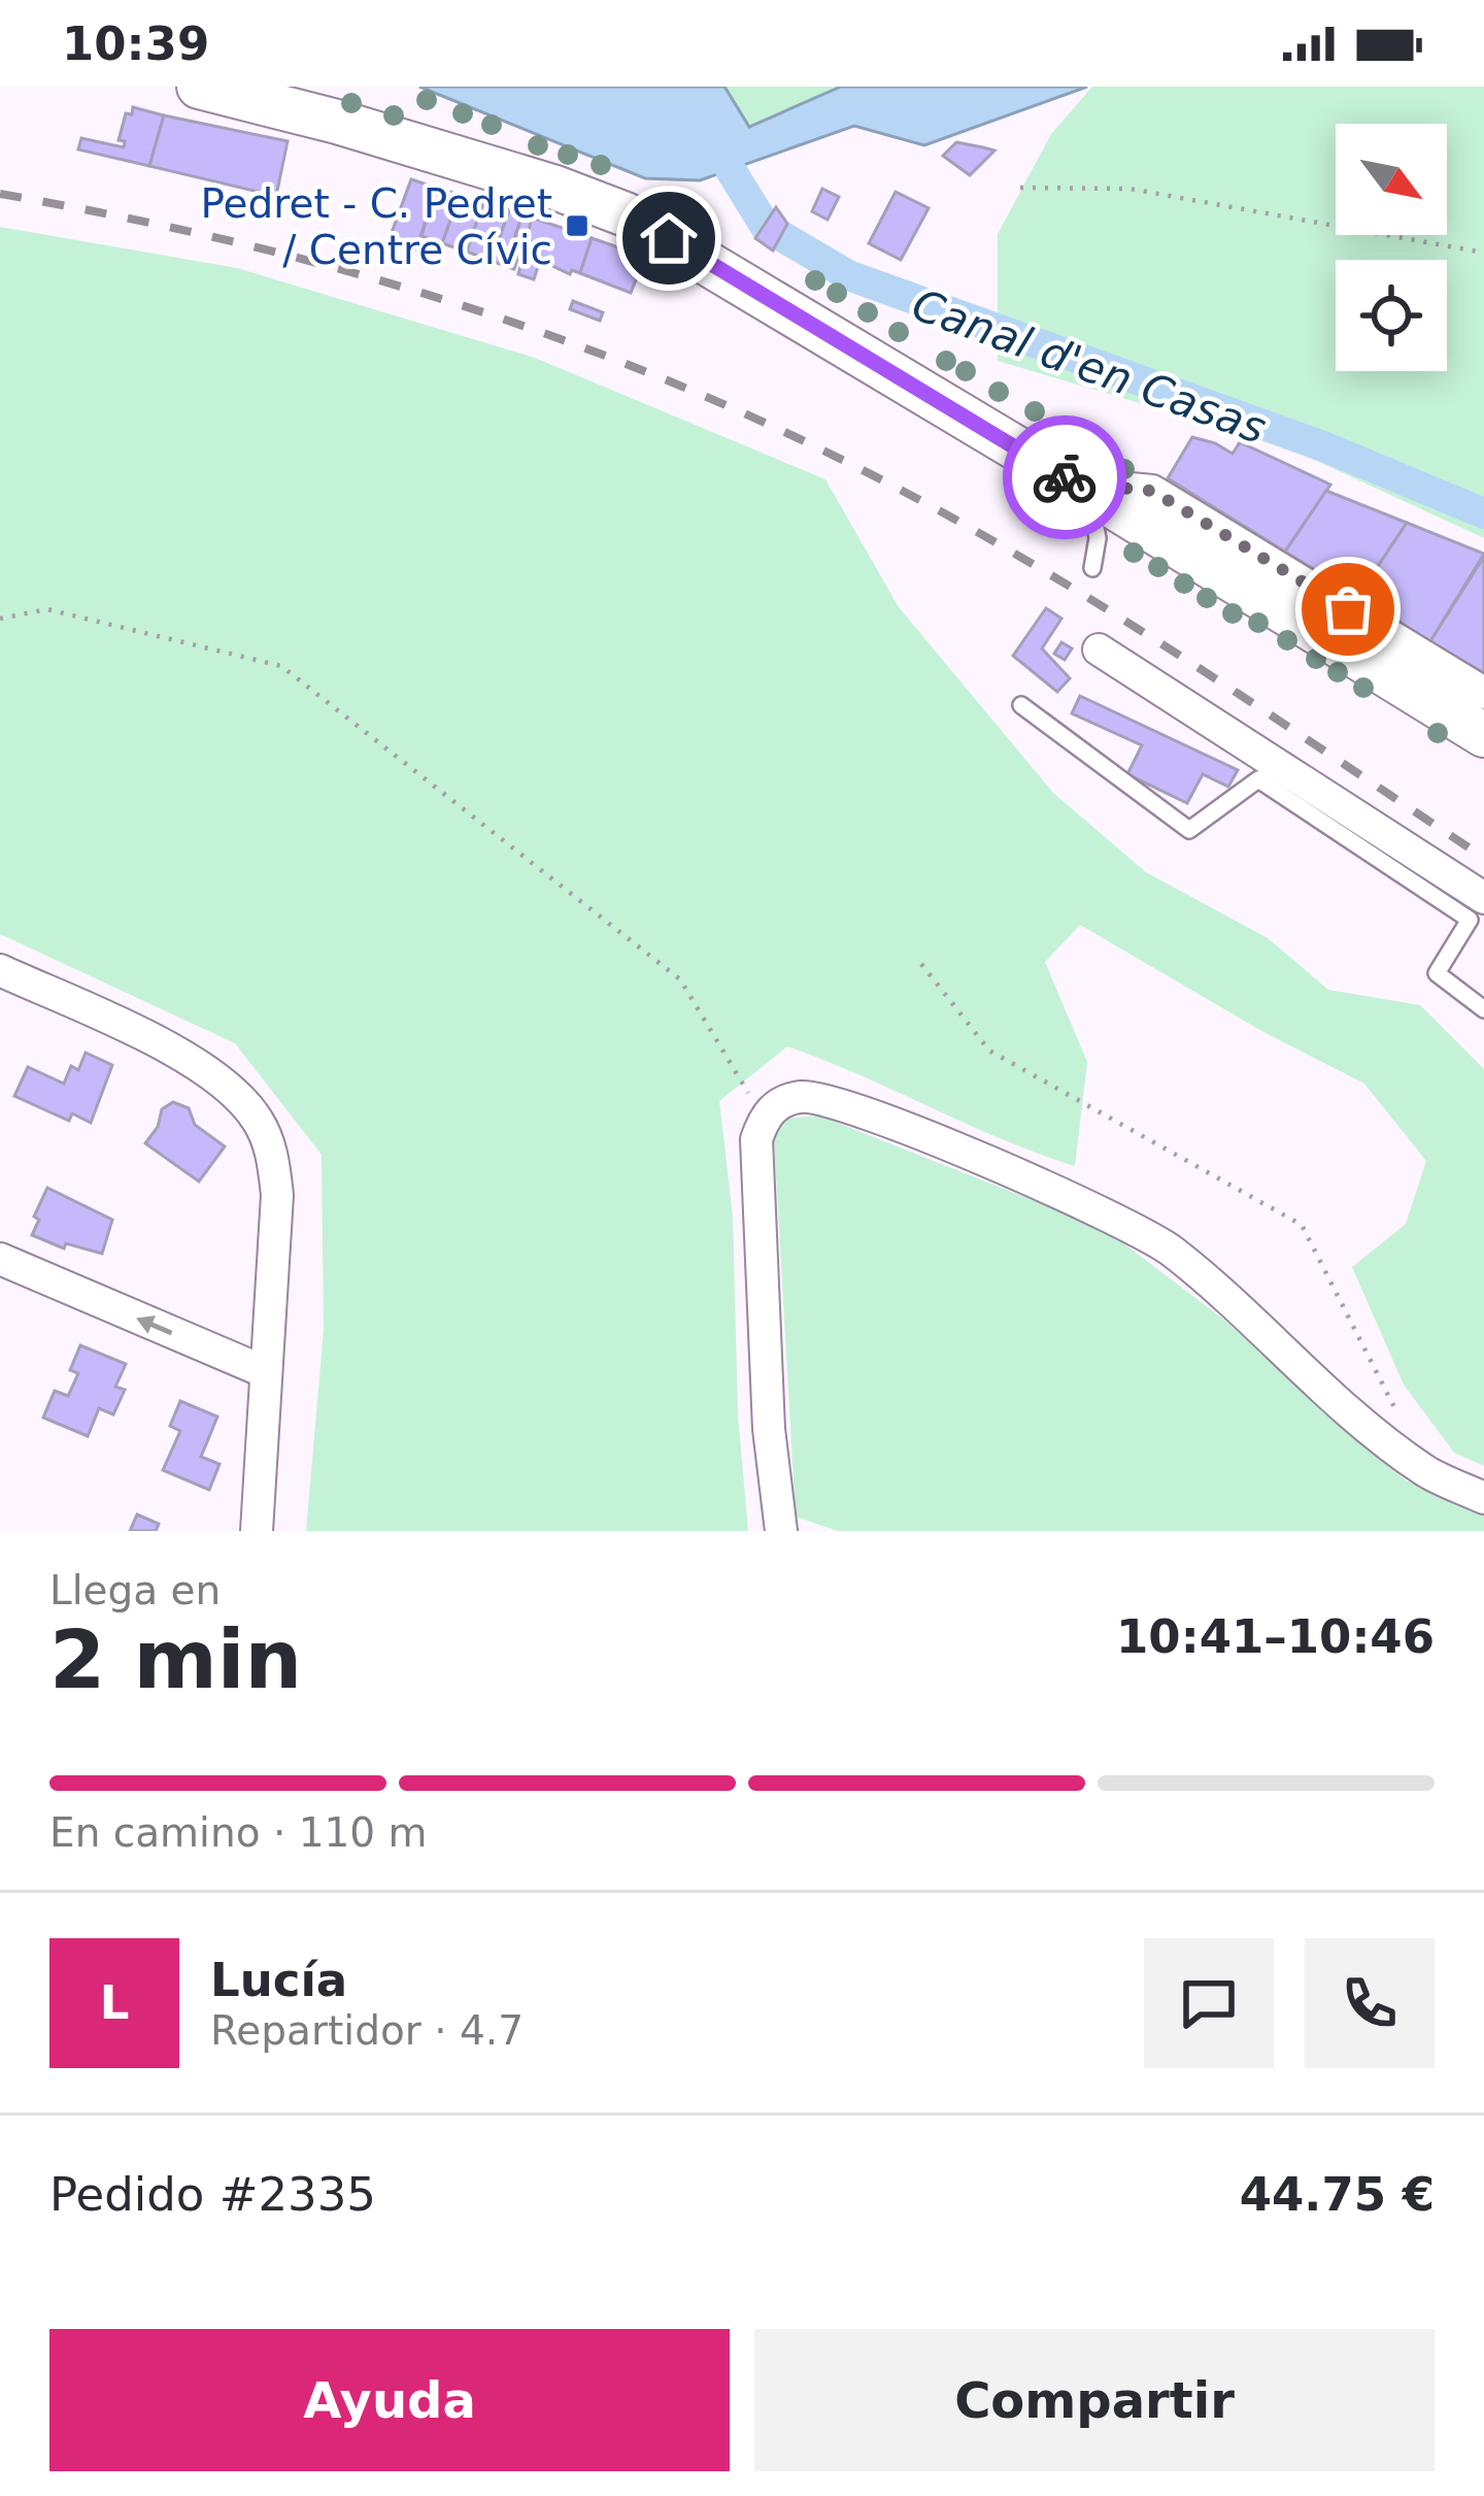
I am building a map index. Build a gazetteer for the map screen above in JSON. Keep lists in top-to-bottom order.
{
  "water": ["Canal d'en Casas"],
  "places": {
    "transit": ["Pedret - C. Pedret / Centre Cívic"]
  },
  "north": "bottom right",
  "page": {
    "status": "10:39",
    "heading": ["2 min", "Llega en", "10:41–10:46"],
    "panel": [
      "Lucía",
      "Repartidor · 4.7",
      "Pedido #2335",
      "44.75 €"
    ],
    "bar": "En camino · 110 m",
    "round": "L",
    "buttons": ["Ayuda", "Compartir"]
  }
}
